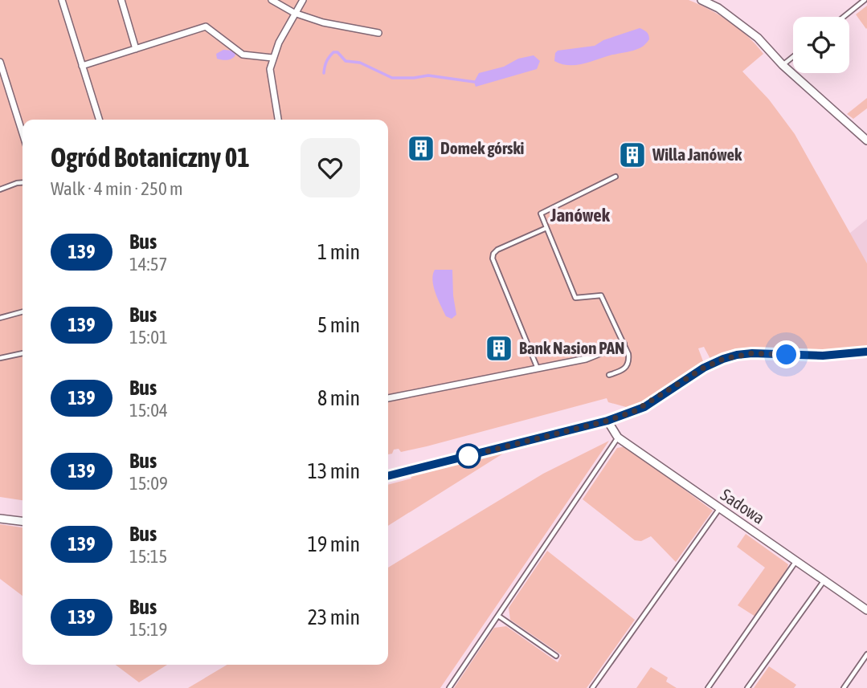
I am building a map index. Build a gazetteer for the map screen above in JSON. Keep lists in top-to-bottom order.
{
  "streets": {
    "street": ["Sadowa"]
  },
  "districts": ["Janówek"],
  "places": {
    "building": ["Domek górski", "Willa Janówek", "Bank Nasion PAN"]
  },
  "lines": ["bus line 139"],
  "page": {
    "heading": ["Ogród Botaniczny 01", "Walk · 4 min · 250 m"],
    "list": [
      {
        "mark": "139",
        "name": "Bus",
        "note": "14:57",
        "value": "1 min"
      },
      {
        "mark": "139",
        "name": "Bus",
        "note": "15:01",
        "value": "5 min"
      },
      {
        "mark": "139",
        "name": "Bus",
        "note": "15:04",
        "value": "8 min"
      },
      {
        "mark": "139",
        "name": "Bus",
        "note": "15:09",
        "value": "13 min"
      },
      {
        "mark": "139",
        "name": "Bus",
        "note": "15:15",
        "value": "19 min"
      },
      {
        "mark": "139",
        "name": "Bus",
        "note": "15:19",
        "value": "23 min"
      }
    ]
  }
}
